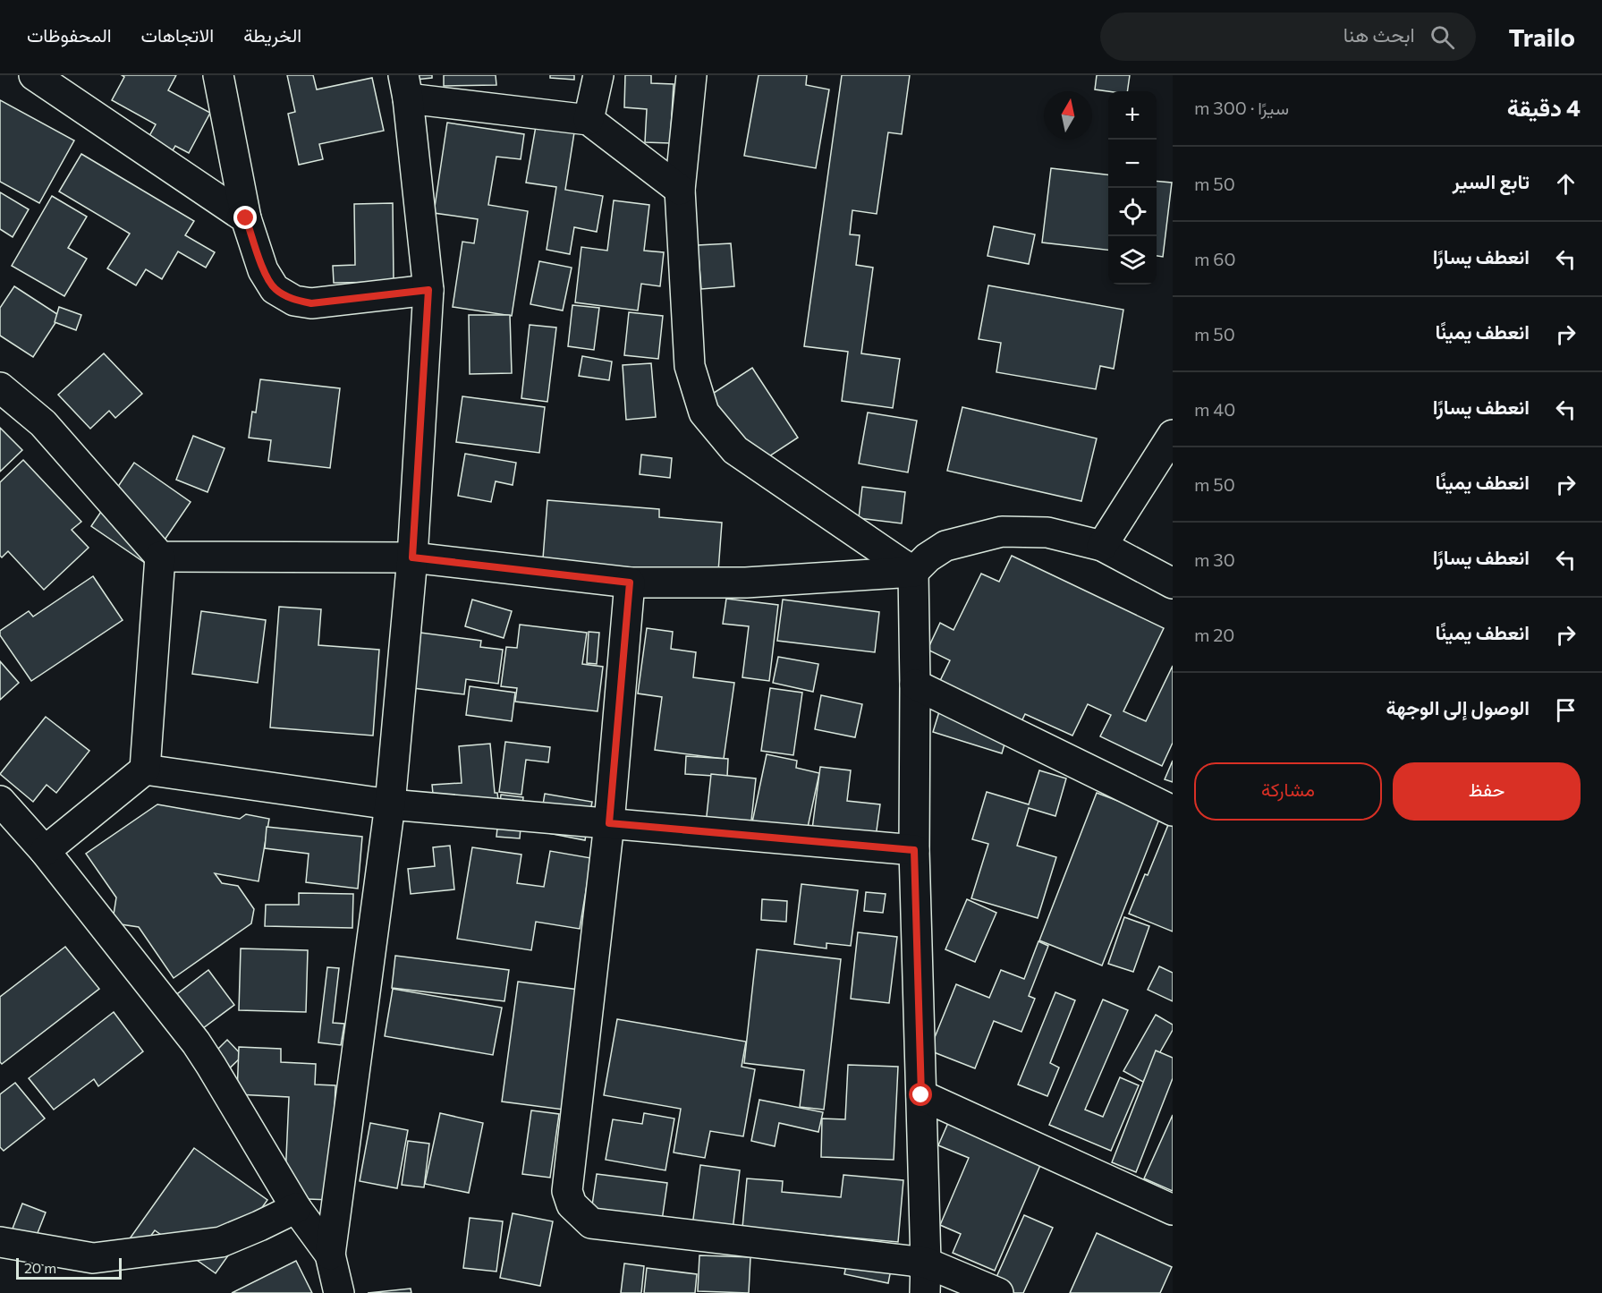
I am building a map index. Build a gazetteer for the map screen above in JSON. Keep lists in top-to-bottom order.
{
  "scale_bar": "20 m",
  "north": "top",
  "page": {
    "header": "Trailo",
    "search": "ابحث هنا",
    "nav": ["الخريطة", "الاتجاهات", "المحفوظات"],
    "heading": ["4 دقيقة", "سيرًا · 300 m"],
    "map_buttons": ["+", "−"],
    "list": [
      ["تابع السير", "50 m"],
      ["انعطف يسارًا", "60 m"],
      ["انعطف يمينًا", "50 m"],
      ["انعطف يسارًا", "40 m"],
      ["انعطف يمينًا", "50 m"],
      ["انعطف يسارًا", "30 m"],
      ["انعطف يمينًا", "20 m"],
      "الوصول إلى الوجهة"
    ],
    "buttons": ["حفظ", "مشاركة"],
    "scale": "20 m"
  }
}
